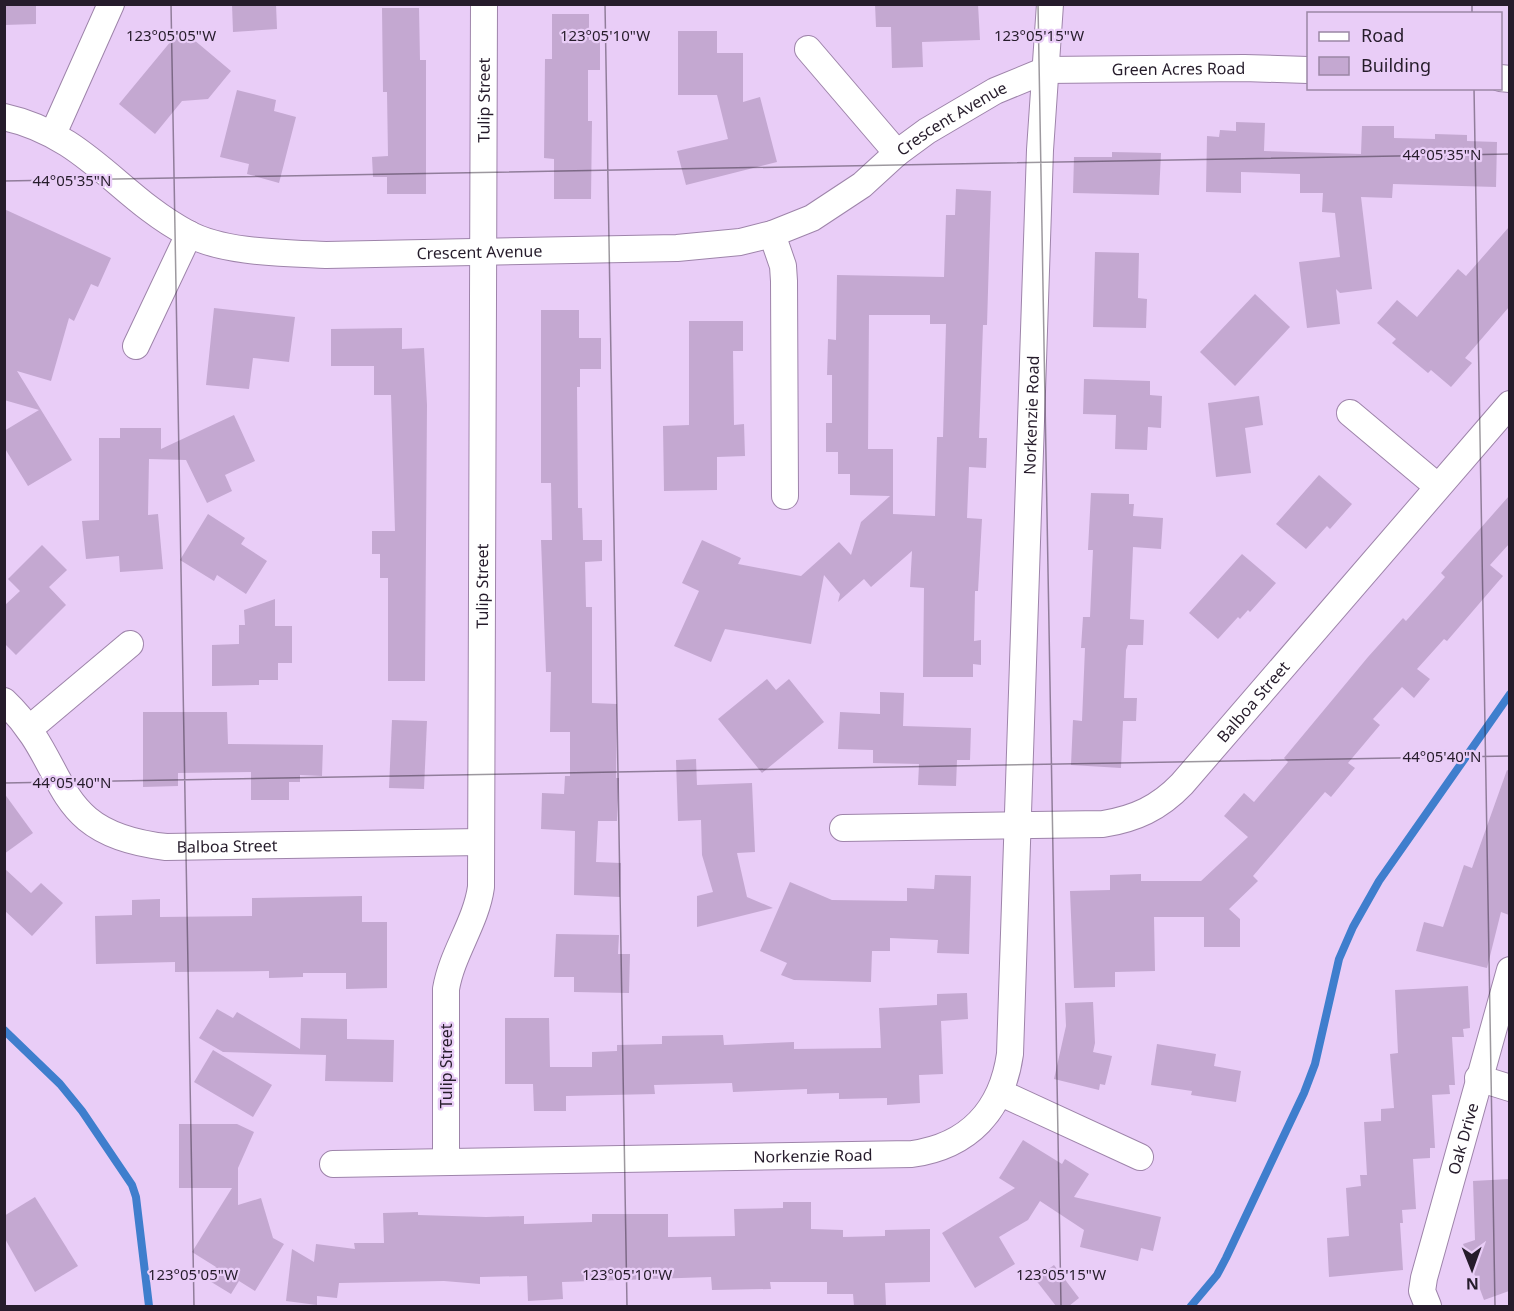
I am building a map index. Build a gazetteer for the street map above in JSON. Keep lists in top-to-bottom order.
{
  "streets": {
    "street": [
      "Green Acres Road",
      "Tulip Street",
      "Crescent Avenue",
      "Norkenzie Road",
      "Balboa Street",
      "Oak Drive"
    ]
  },
  "crossings": [
    ["Green Acres Road", "Crescent Avenue"],
    ["Green Acres Road", "Norkenzie Road"],
    ["Tulip Street", "Crescent Avenue"],
    ["Tulip Street", "Norkenzie Road"],
    ["Tulip Street", "Balboa Street"],
    ["Crescent Avenue", "Norkenzie Road"],
    ["Norkenzie Road", "Balboa Street"]
  ],
  "legend": ["Road", "Building"],
  "north": "bottom",
  "coordinates": [
    "123°05'05\"W",
    "123°05'10\"W",
    "123°05'15\"W",
    "44°05'35\"N",
    "44°05'40\"N"
  ]
}
